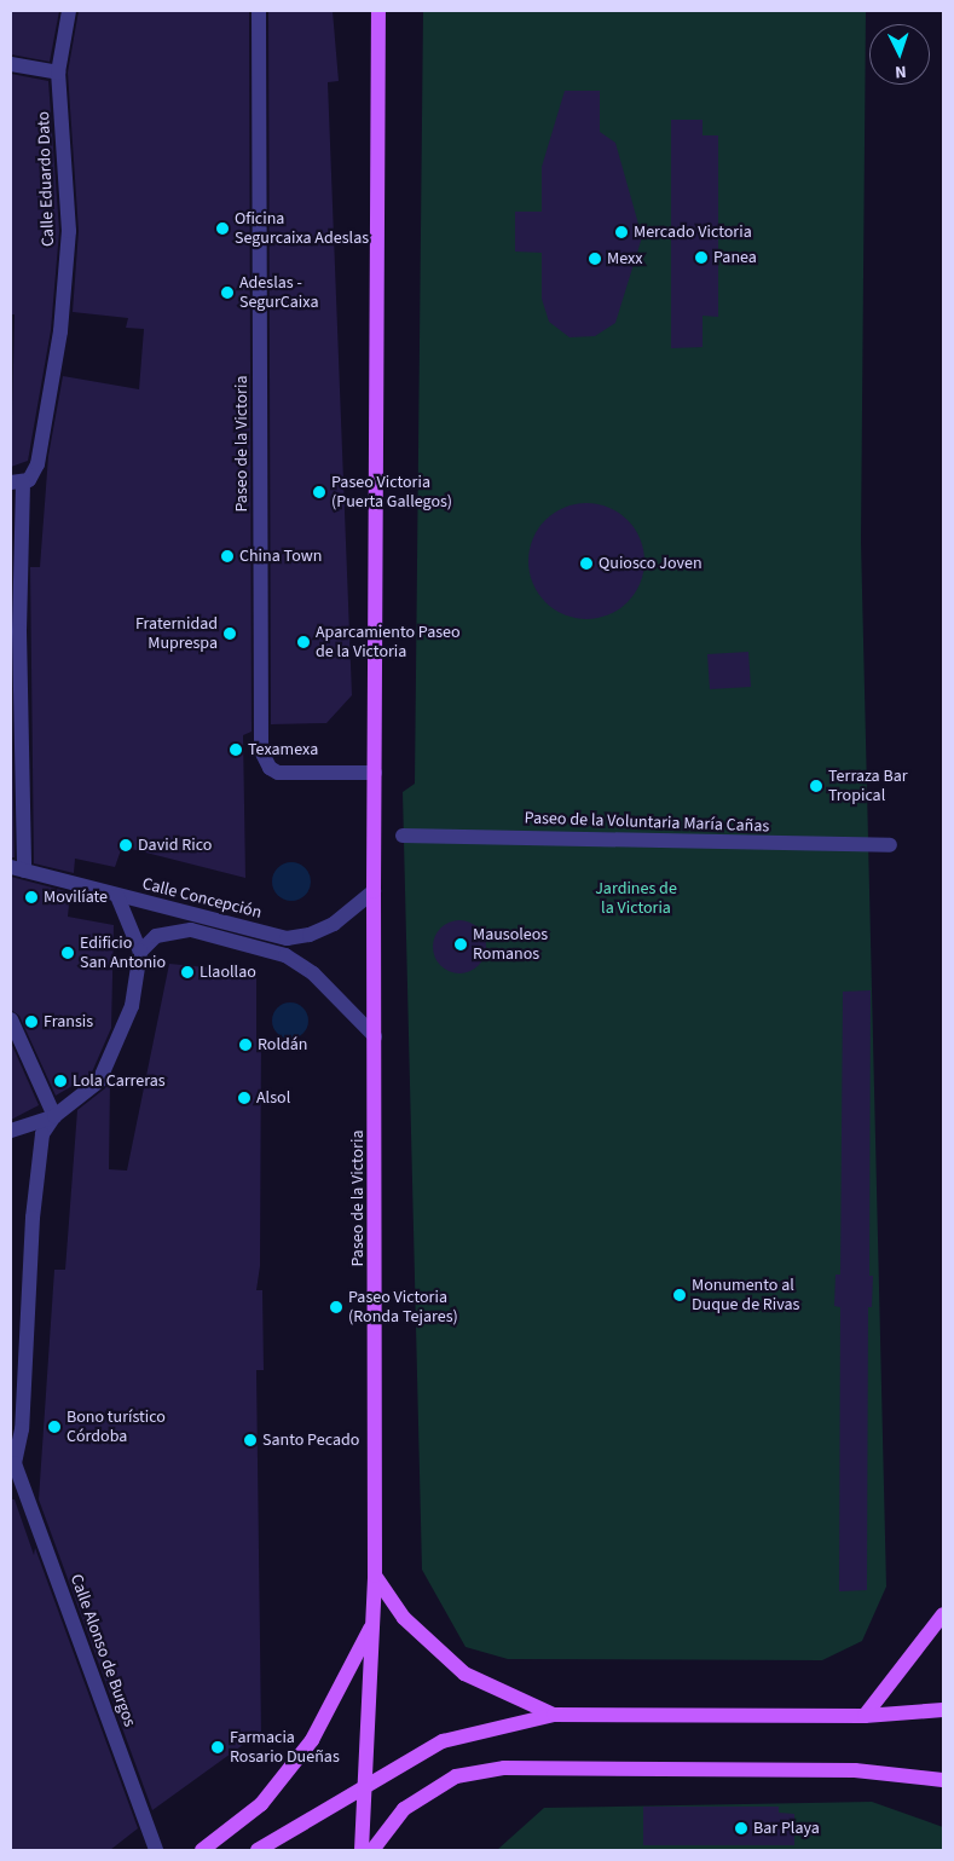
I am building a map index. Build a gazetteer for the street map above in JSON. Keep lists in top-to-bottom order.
{
  "streets": {
    "main road": ["Paseo de la Victoria"],
    "street": [
      "Calle Eduardo Dato",
      "Paseo de la Voluntaria María Cañas",
      "Calle Concepción",
      "Calle Alonso de Burgos"
    ]
  },
  "crossings": [
    ["Calle Eduardo Dato", "Calle Concepción"],
    ["Paseo de la Victoria", "Calle Concepción"]
  ],
  "parks": ["Jardines de la Victoria"],
  "places": [
    "Oficina Segurcaixa Adeslas",
    "Mercado Victoria",
    "Panea",
    "Mexx",
    "Adeslas - SegurCaixa",
    "Paseo Victoria (Puerta Gallegos)",
    "China Town",
    "Quiosco Joven",
    "Fraternidad Muprespa",
    "Aparcamiento Paseo de la Victoria",
    "Texamexa",
    "Terraza Bar Tropical",
    "David Rico",
    "Movilíate",
    "Mausoleos Romanos",
    "Edificio San Antonio",
    "Llaollao",
    "Fransis",
    "Roldán",
    "Lola Carreras",
    "Alsol",
    "Monumento al Duque de Rivas",
    "Paseo Victoria (Ronda Tejares)",
    "Bono turístico Córdoba",
    "Santo Pecado",
    "Farmacia Rosario Dueñas",
    "Bar Playa"
  ],
  "north": "bottom"
}
